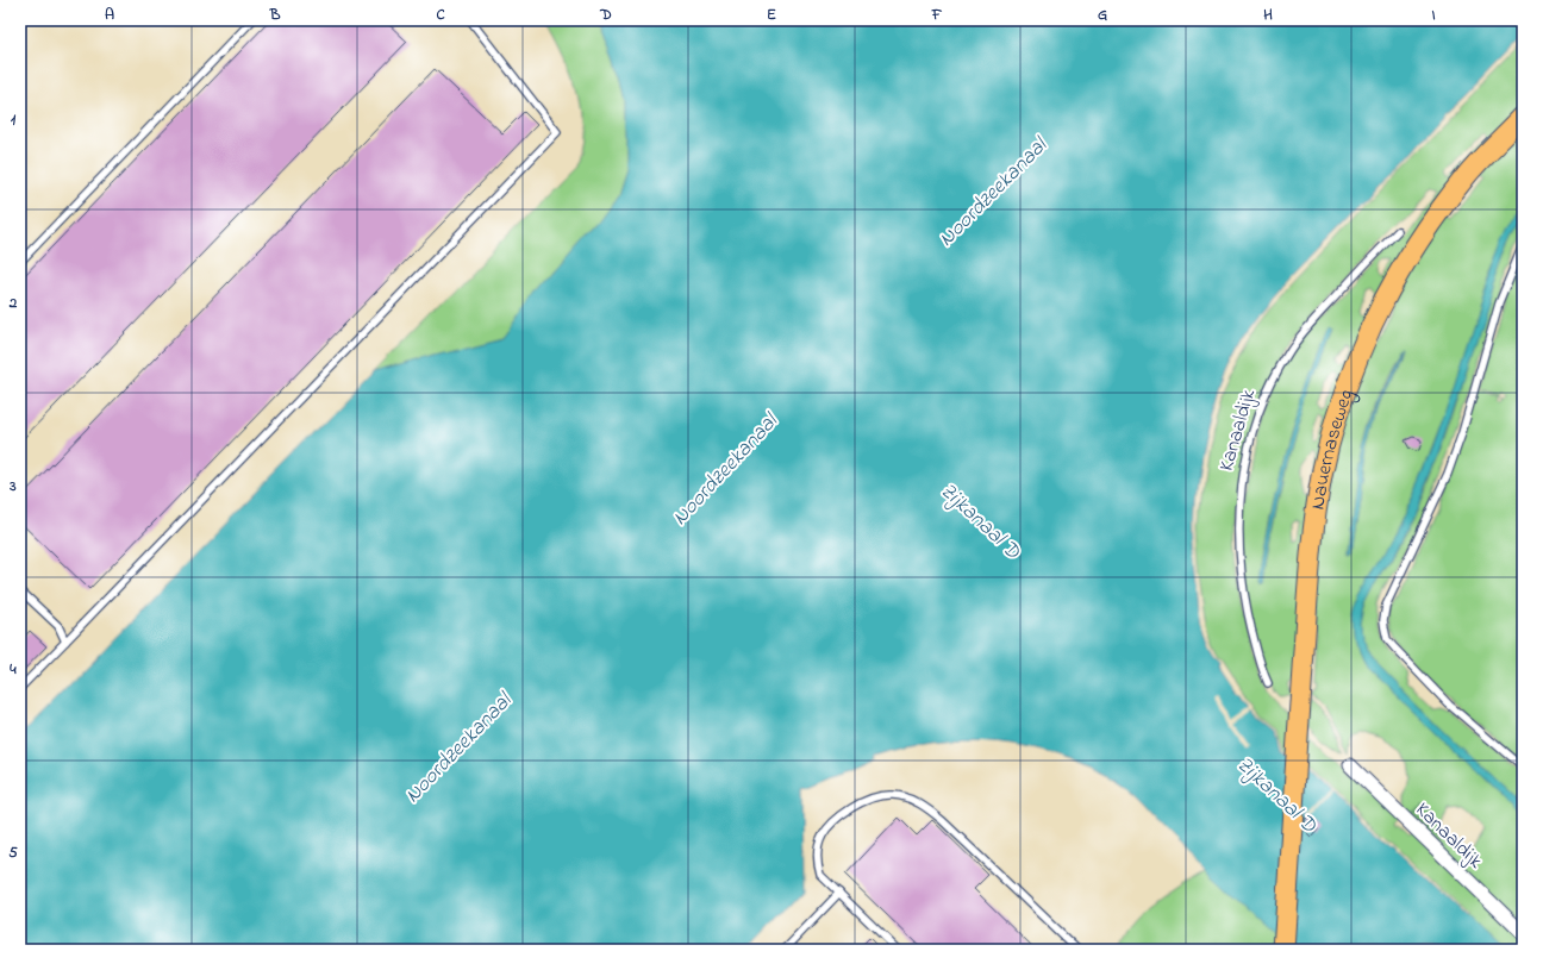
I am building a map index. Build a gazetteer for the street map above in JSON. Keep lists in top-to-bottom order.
{
  "streets": {
    "main road": ["Nauernaseweg"],
    "street": ["Kanaaldijk"]
  },
  "water": ["Noordzeekanaal", "Zijkanaal D"],
  "grid": {
    "columns": [
      "A",
      "B",
      "C",
      "D",
      "E",
      "F",
      "G",
      "H",
      "I"
    ],
    "rows": [
      "1",
      "2",
      "3",
      "4",
      "5"
    ]
  }
}
